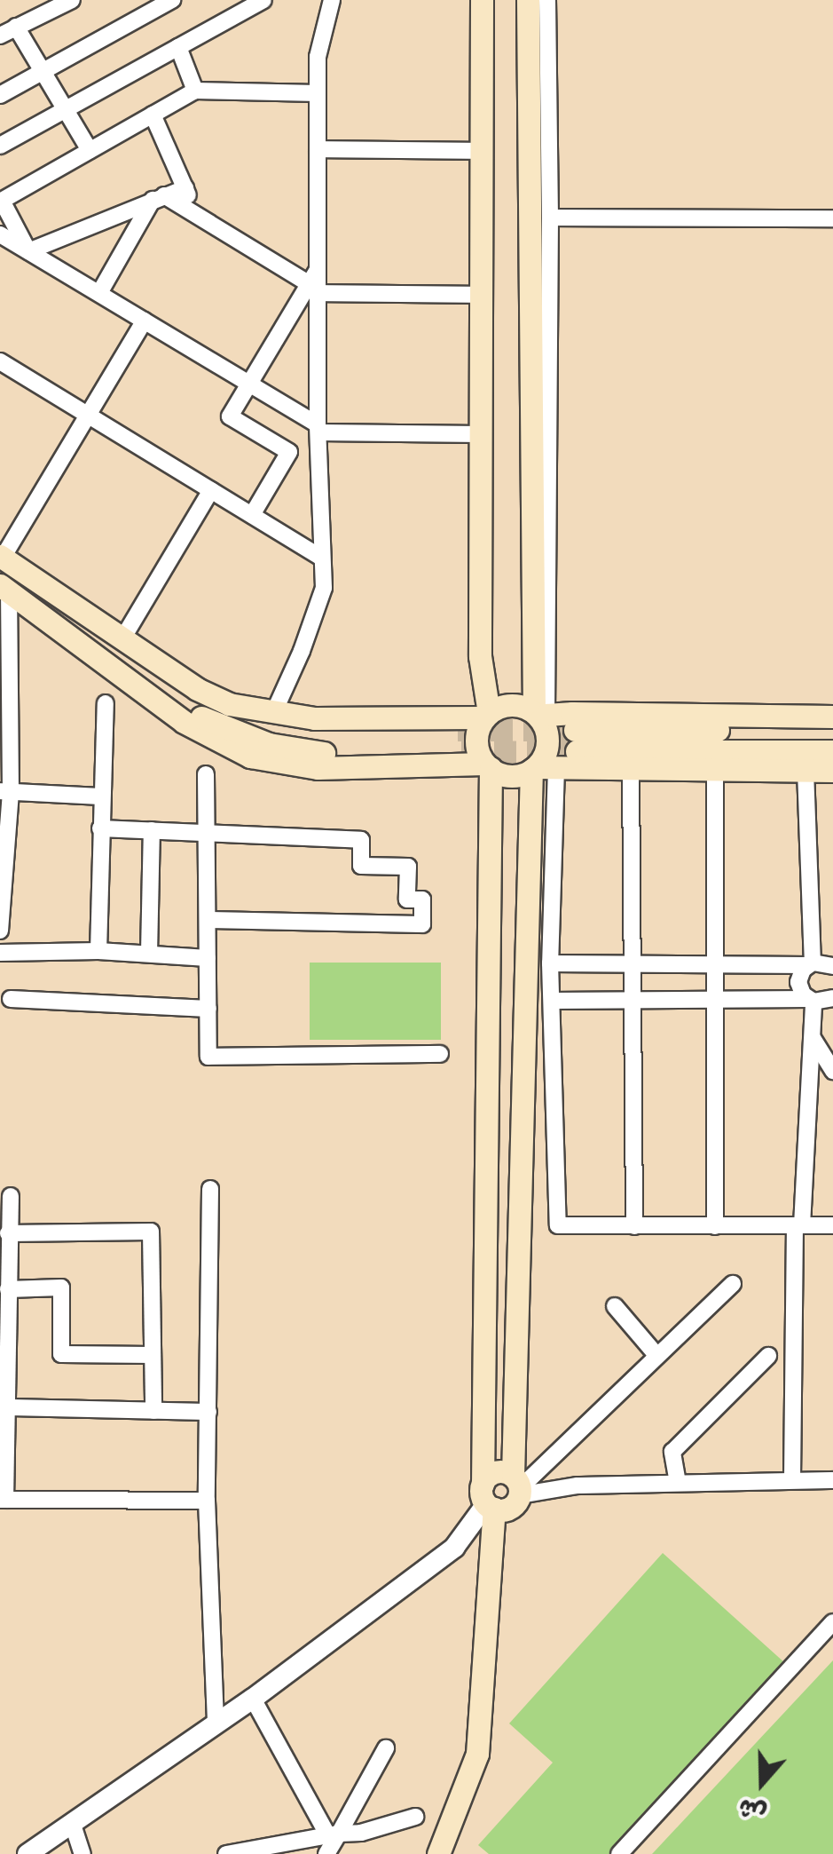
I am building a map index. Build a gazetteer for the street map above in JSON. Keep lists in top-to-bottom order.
{
  "north": "bottom"
}
